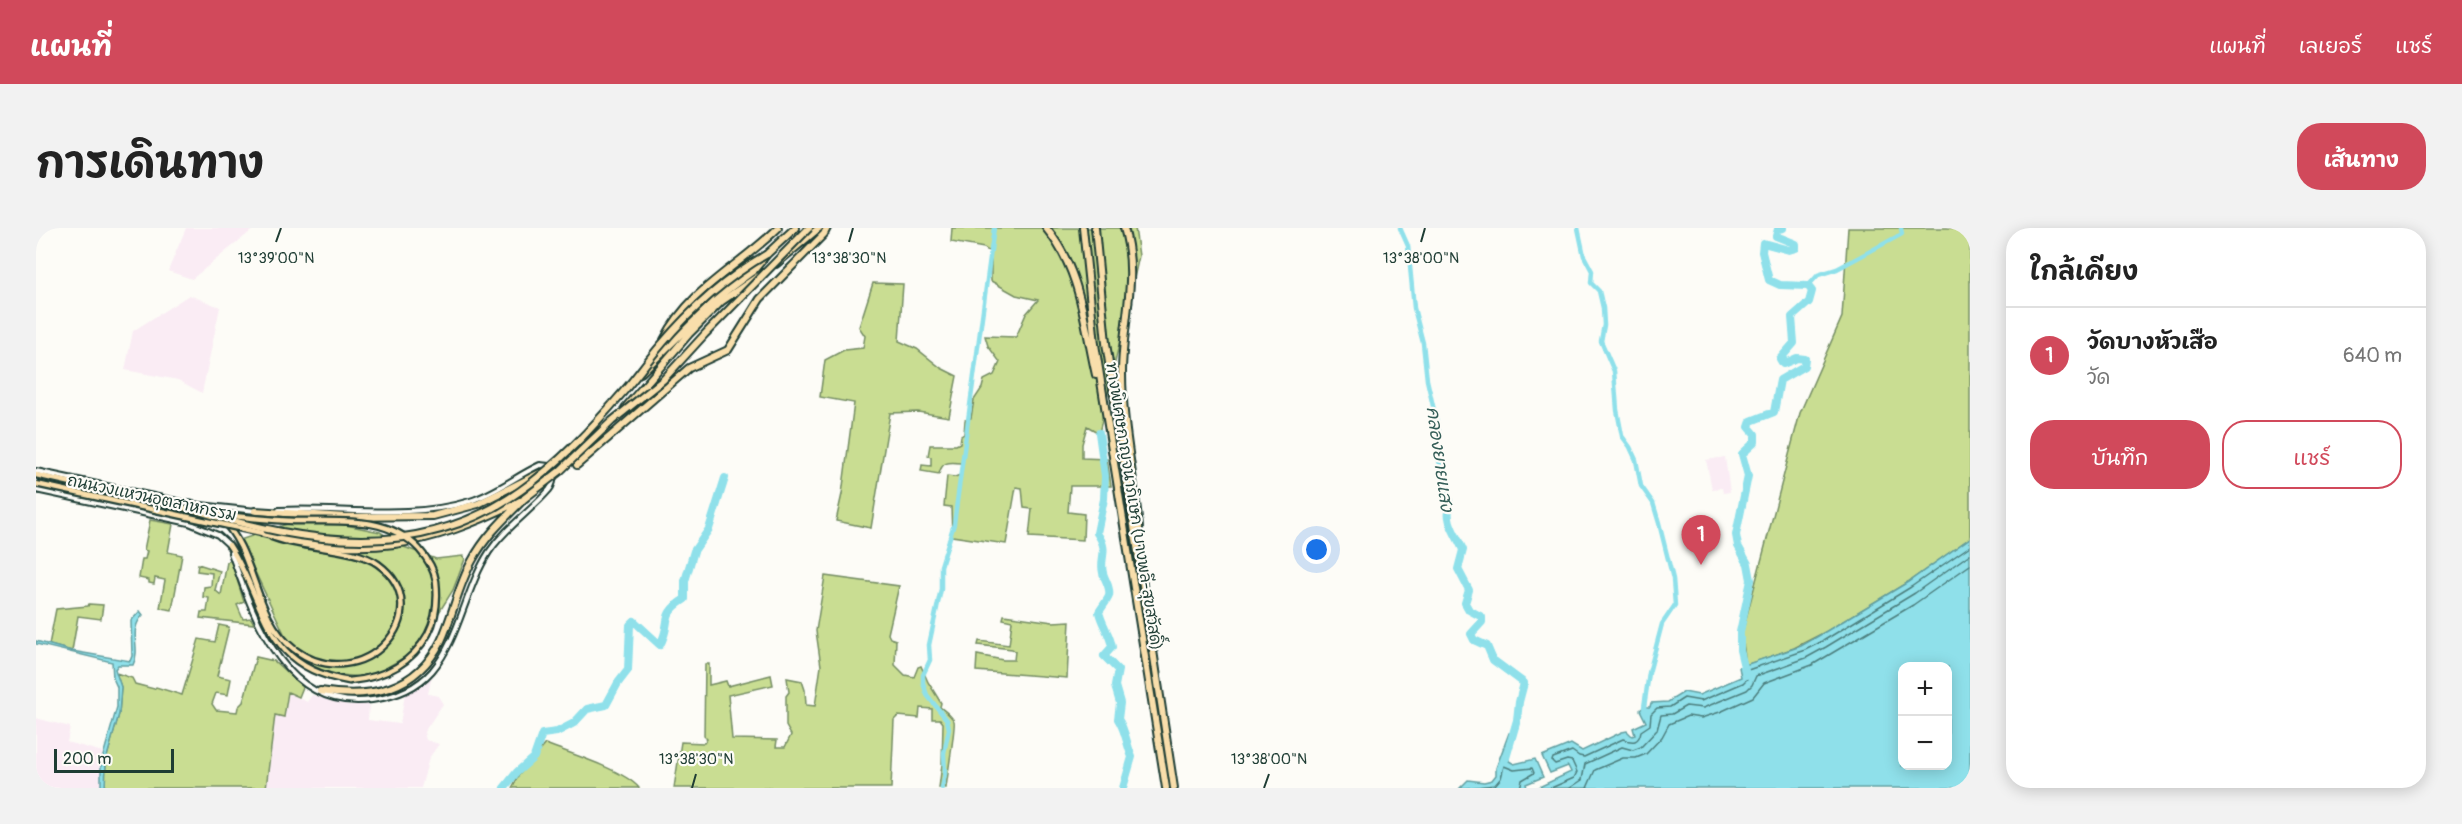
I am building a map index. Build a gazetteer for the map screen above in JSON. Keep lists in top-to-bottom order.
{
  "streets": {
    "highway": ["ทางพิเศษกาญจนาภิเษก (บางพลี-สุขสวัสดิ์)"],
    "main road": ["ถนนวงแหวนอุตสาหกรรม"]
  },
  "water": ["คลองยายแสง"],
  "scale_bar": "200 m",
  "page": {
    "header": "แผนที่",
    "nav": ["แผนที่", "เลเยอร์", "แชร์"],
    "title": "การเดินทาง",
    "buttons": [
      "เส้นทาง",
      ["บันทึก", "แชร์"]
    ],
    "heading": "ใกล้เคียง",
    "list": [
      {
        "mark": "1",
        "name": "วัดบางหัวเสือ",
        "note": "วัด",
        "value": "640 m"
      }
    ],
    "pins": "1",
    "map_buttons": ["+", "−"],
    "scale": "200 m"
  },
  "coordinates": ["13°39'00\"N", "13°38'30\"N", "13°38'00\"N"]
}
